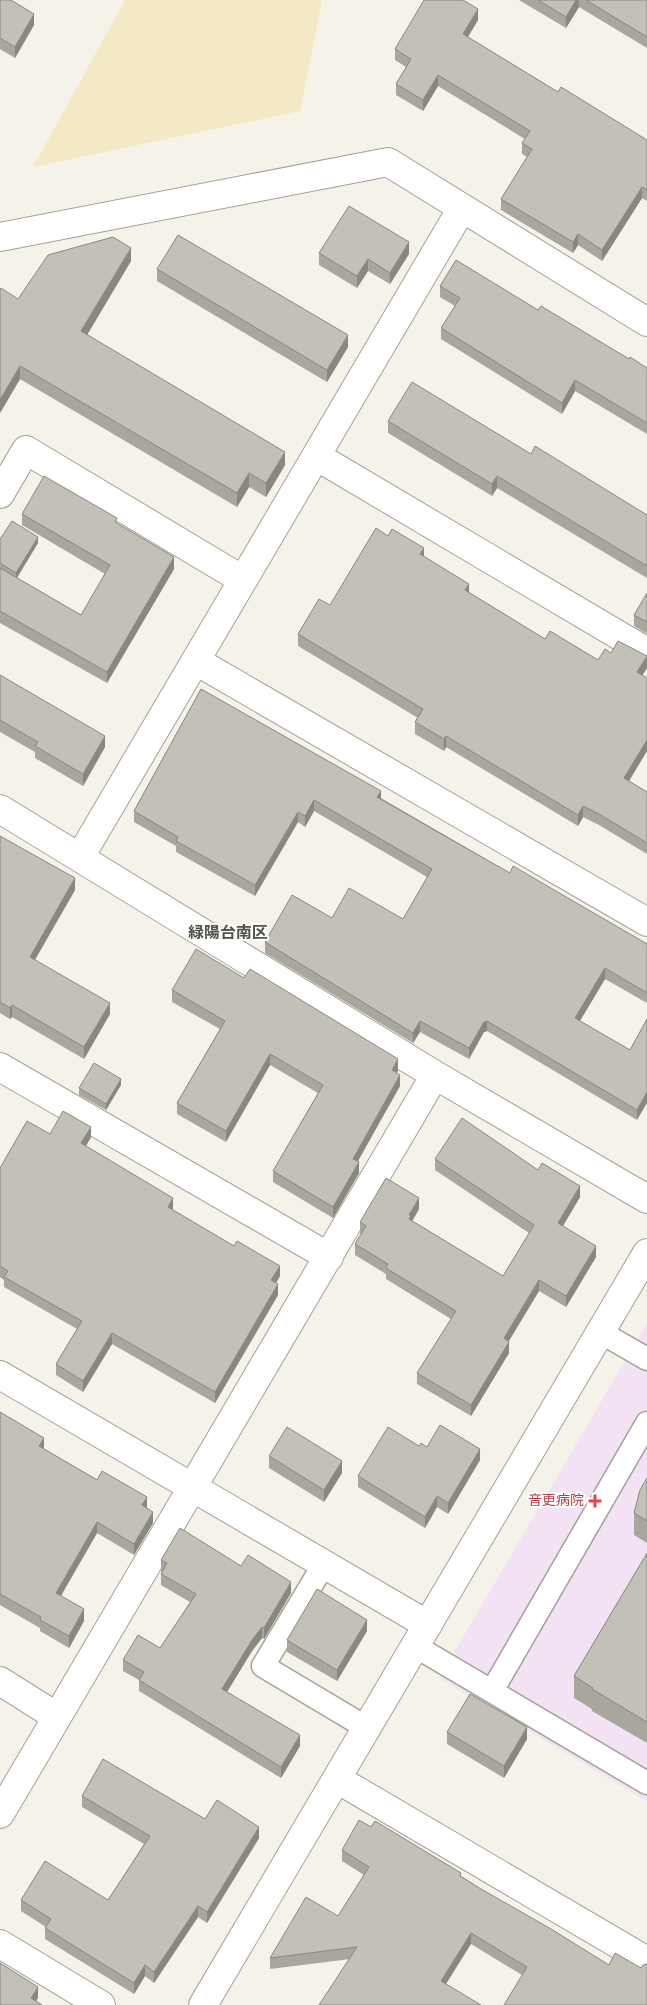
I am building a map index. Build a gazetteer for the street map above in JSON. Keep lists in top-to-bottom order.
{
  "districts": ["緑陽台南区"],
  "places": {
    "health": ["音更病院"]
  }
}
